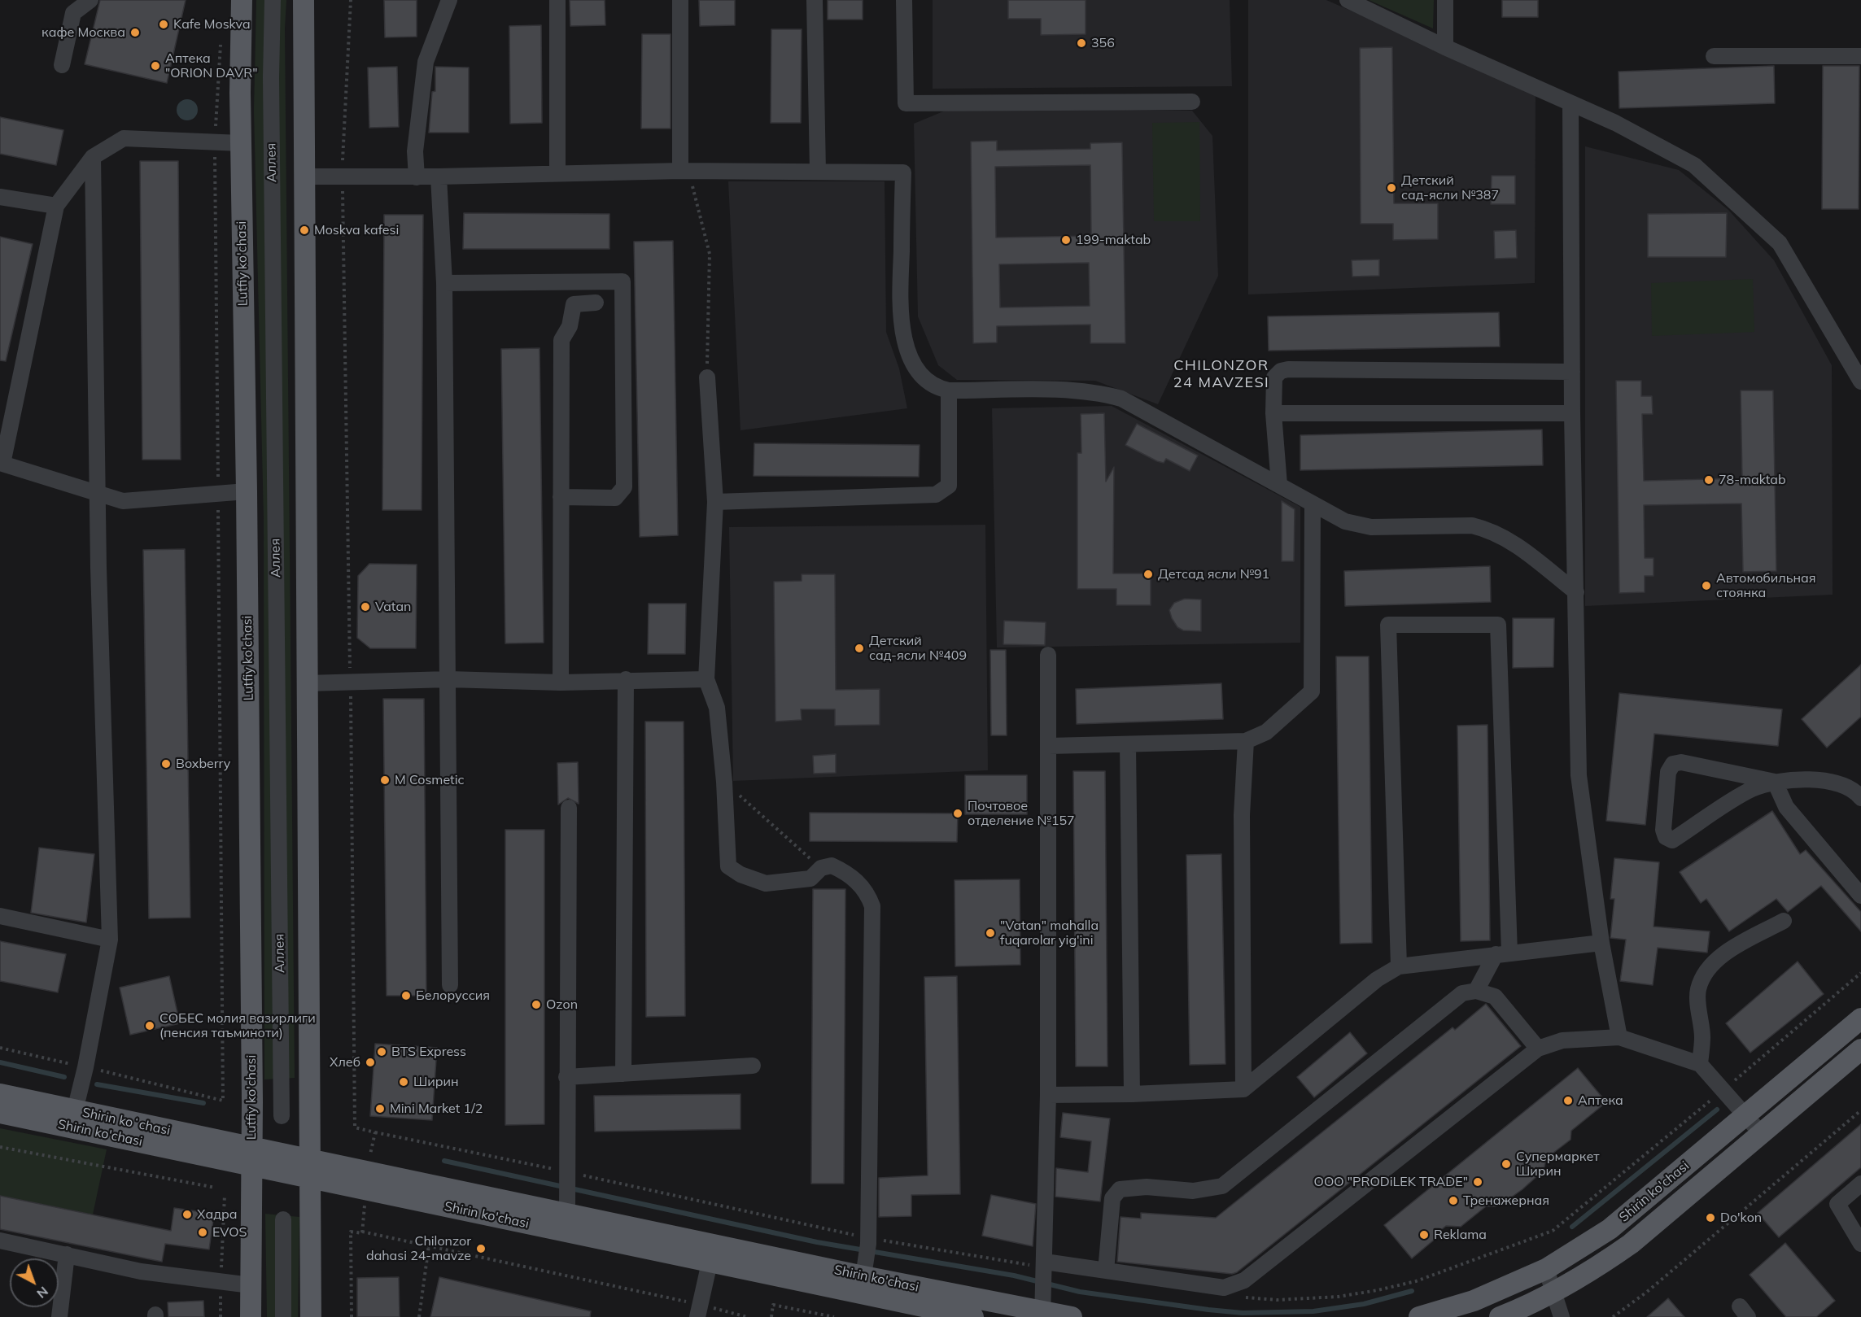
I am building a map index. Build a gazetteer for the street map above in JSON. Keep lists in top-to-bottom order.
{
  "streets": {
    "main road": ["Lutfiy ko'chasi", "Shirin koʻchasi", "Shirin ko'chasi"],
    "street": ["Аллея"]
  },
  "crossings": [
    ["Lutfiy ko'chasi", "Shirin koʻchasi"],
    ["Lutfiy ko'chasi", "Shirin ko'chasi"],
    ["Shirin koʻchasi", "Shirin ko'chasi"]
  ],
  "districts": ["CHILONZOR 24 MAVZESI"],
  "places": [
    "Kafe Moskva",
    "кафе Москва",
    "356",
    "Аптека \"ORION DAVR\"",
    "Детский сад-ясли №387",
    "Moskva kafesi",
    "199-maktab",
    "78-maktab",
    "Детсад ясли №91",
    "Автомобильная стоянка",
    "Vatan",
    "Детский сад-ясли №409",
    "Boxberry",
    "M Cosmetic",
    "Почтовое отделение №157",
    "\"Vatan\" mahalla fuqarolar yig'ini",
    "Белоруссия",
    "Ozon",
    "СОБЕС молия вазирлиги (пенсия таъминоти)",
    "BTS Express",
    "Хлеб",
    "Ширин",
    "Аптека",
    "Mini Market 1/2",
    "Супермаркет Ширин",
    "ООО \"PRODiLEK TRADE\"",
    "Тренажерная",
    "Хадра",
    "Do'kon",
    "EVOS",
    "Reklama",
    "Chilonzor dahasi 24-mavze"
  ],
  "north": "bottom right"
}
